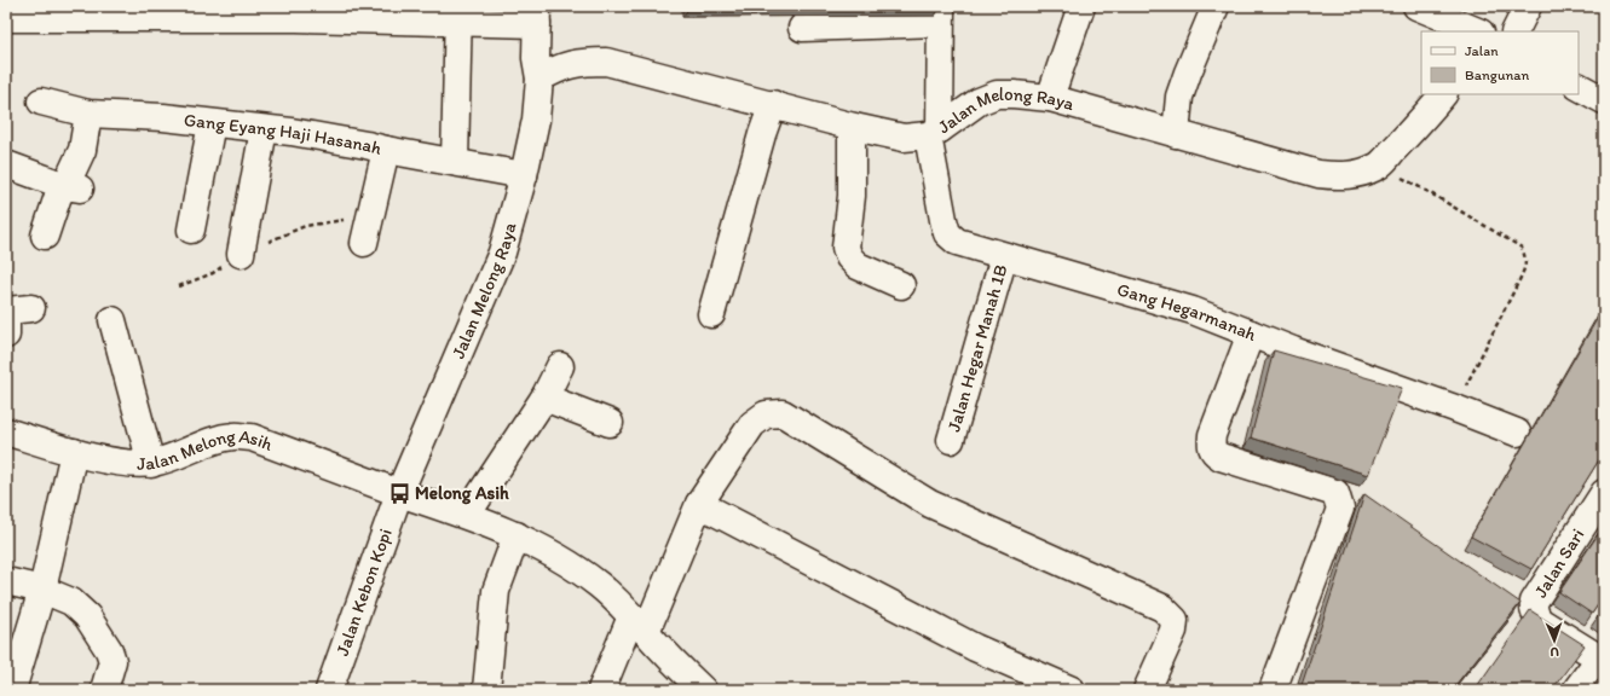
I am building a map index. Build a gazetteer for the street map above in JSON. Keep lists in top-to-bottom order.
{
  "streets": {
    "street": [
      "Jalan Melong Raya",
      "Gang Eyang Haji Hasanah",
      "Gang Hegarmanah",
      "Jalan Hegar Manah 1B",
      "Jalan Melong Asih",
      "Jalan Sari",
      "Jalan Kebon Kopi"
    ]
  },
  "crossings": [
    ["Jalan Melong Raya", "Gang Eyang Haji Hasanah"],
    ["Jalan Melong Raya", "Gang Hegarmanah"],
    ["Jalan Melong Raya", "Jalan Melong Asih"],
    ["Jalan Melong Raya", "Jalan Kebon Kopi"],
    ["Gang Hegarmanah", "Jalan Hegar Manah 1B"],
    ["Jalan Melong Asih", "Jalan Kebon Kopi"]
  ],
  "places": {
    "bus stop": ["Melong Asih"]
  },
  "legend": ["Jalan", "Bangunan"],
  "north": "bottom"
}
